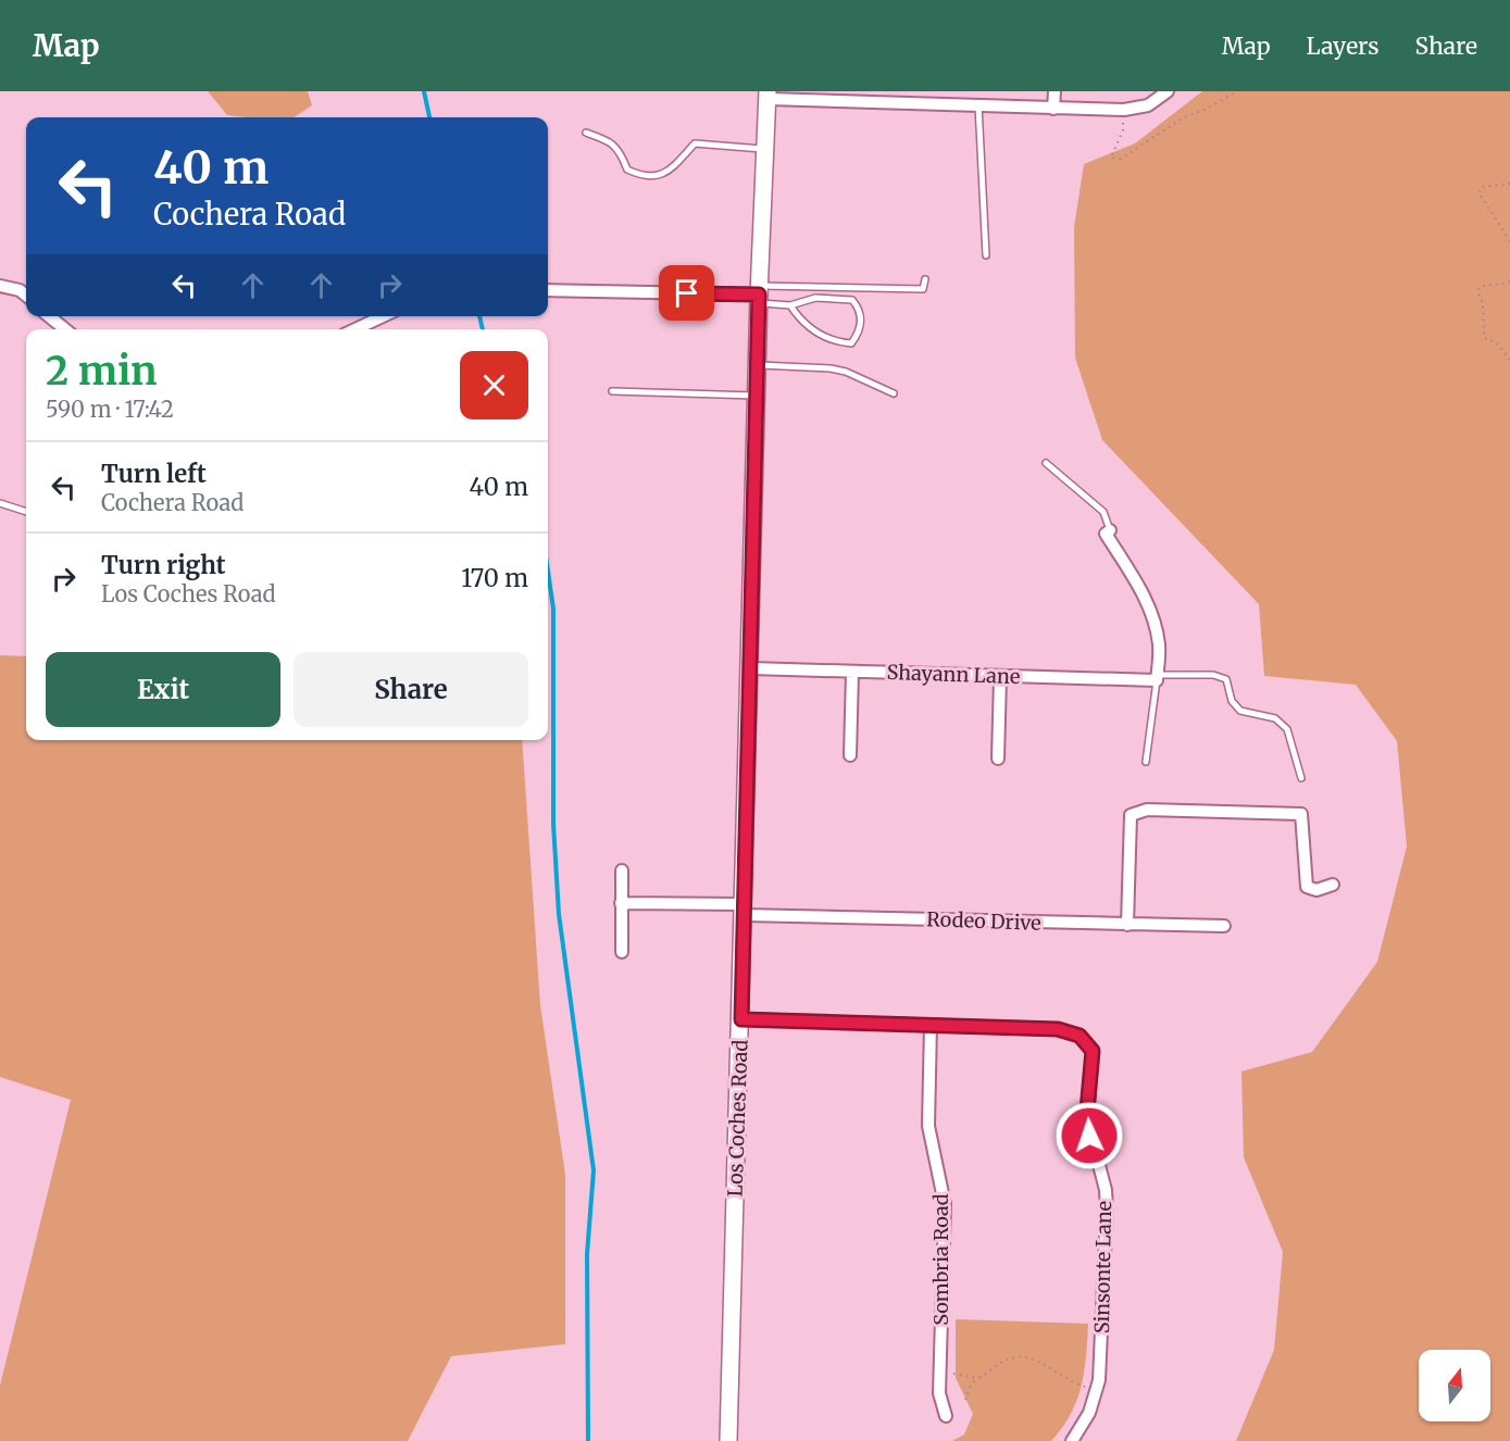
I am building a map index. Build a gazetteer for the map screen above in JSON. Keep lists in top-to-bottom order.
{
  "streets": {
    "main road": ["Los Coches Road"],
    "street": [
      "Shayann Lane",
      "Rodeo Drive",
      "Sombria Road",
      "Sinsonte Lane"
    ]
  },
  "crossings": [
    ["Shayann Lane", "Los Coches Road"],
    ["Rodeo Drive", "Los Coches Road"],
    ["Sombria Road", "Sinsonte Lane"]
  ],
  "north": "top",
  "page": {
    "header": "Map",
    "nav": ["Map", "Layers", "Share"],
    "turn": ["40 m", "Cochera Road"],
    "heading": ["2 min", "590 m · 17:42"],
    "list": [
      {
        "name": "Turn left",
        "note": "Cochera Road",
        "value": "40 m"
      },
      {
        "name": "Turn right",
        "note": "Los Coches Road",
        "value": "170 m"
      }
    ],
    "buttons": ["Exit", "Share"]
  }
}
